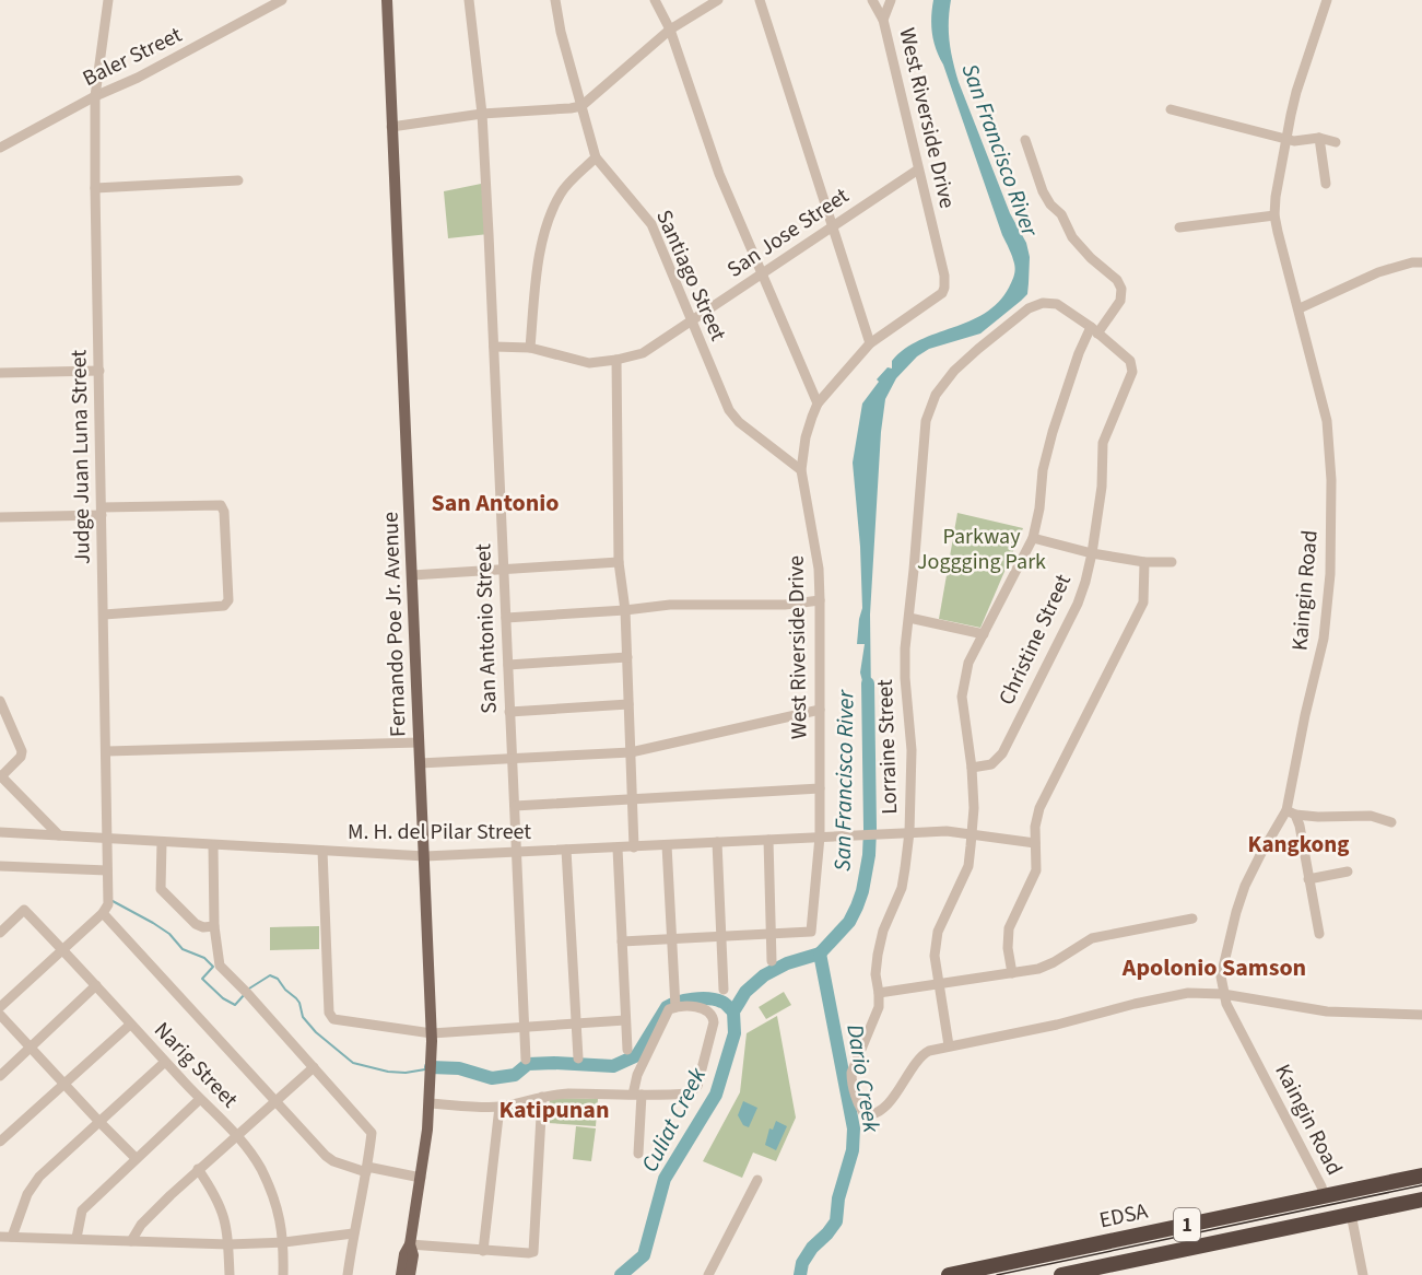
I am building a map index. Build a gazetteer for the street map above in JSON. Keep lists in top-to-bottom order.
{
  "streets": {
    "highway": ["EDSA", "1"],
    "main road": ["Fernando Poe Jr. Avenue"],
    "street": [
      "Baler Street",
      "West Riverside Drive",
      "San Jose Street",
      "Santiago Street",
      "Judge Juan Luna Street",
      "Kaingin Road",
      "San Antonio Street",
      "Christine Street",
      "Lorraine Street",
      "M. H. del Pilar Street",
      "Narig Street"
    ]
  },
  "crossings": [
    ["Baler Street", "Judge Juan Luna Street"],
    ["West Riverside Drive", "San Jose Street"],
    ["West Riverside Drive", "Santiago Street"],
    ["West Riverside Drive", "M. H. del Pilar Street"],
    ["San Jose Street", "Santiago Street"],
    ["San Jose Street", "San Antonio Street"],
    ["Judge Juan Luna Street", "M. H. del Pilar Street"],
    ["Kaingin Road", "EDSA"],
    ["Fernando Poe Jr. Avenue", "M. H. del Pilar Street"],
    ["San Antonio Street", "M. H. del Pilar Street"],
    ["Christine Street", "Lorraine Street"],
    ["Lorraine Street", "M. H. del Pilar Street"]
  ],
  "districts": [
    "San Antonio",
    "Kangkong",
    "Apolonio Samson",
    "Katipunan"
  ],
  "water": ["San Francisco River", "Dario Creek", "Culiat Creek"],
  "parks": ["Parkway Joggging Park"]
}
